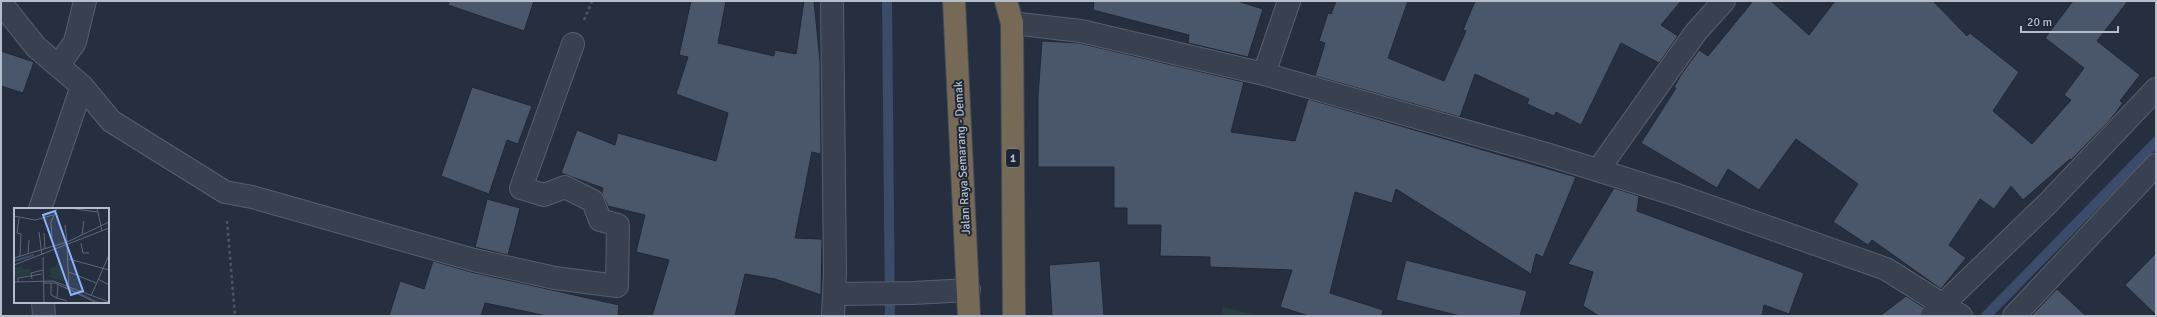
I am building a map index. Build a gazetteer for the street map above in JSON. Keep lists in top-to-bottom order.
{
  "streets": {
    "highway": ["Jalan Raya Semarang - Demak", "1"]
  },
  "scale_bar": "20 m"
}
